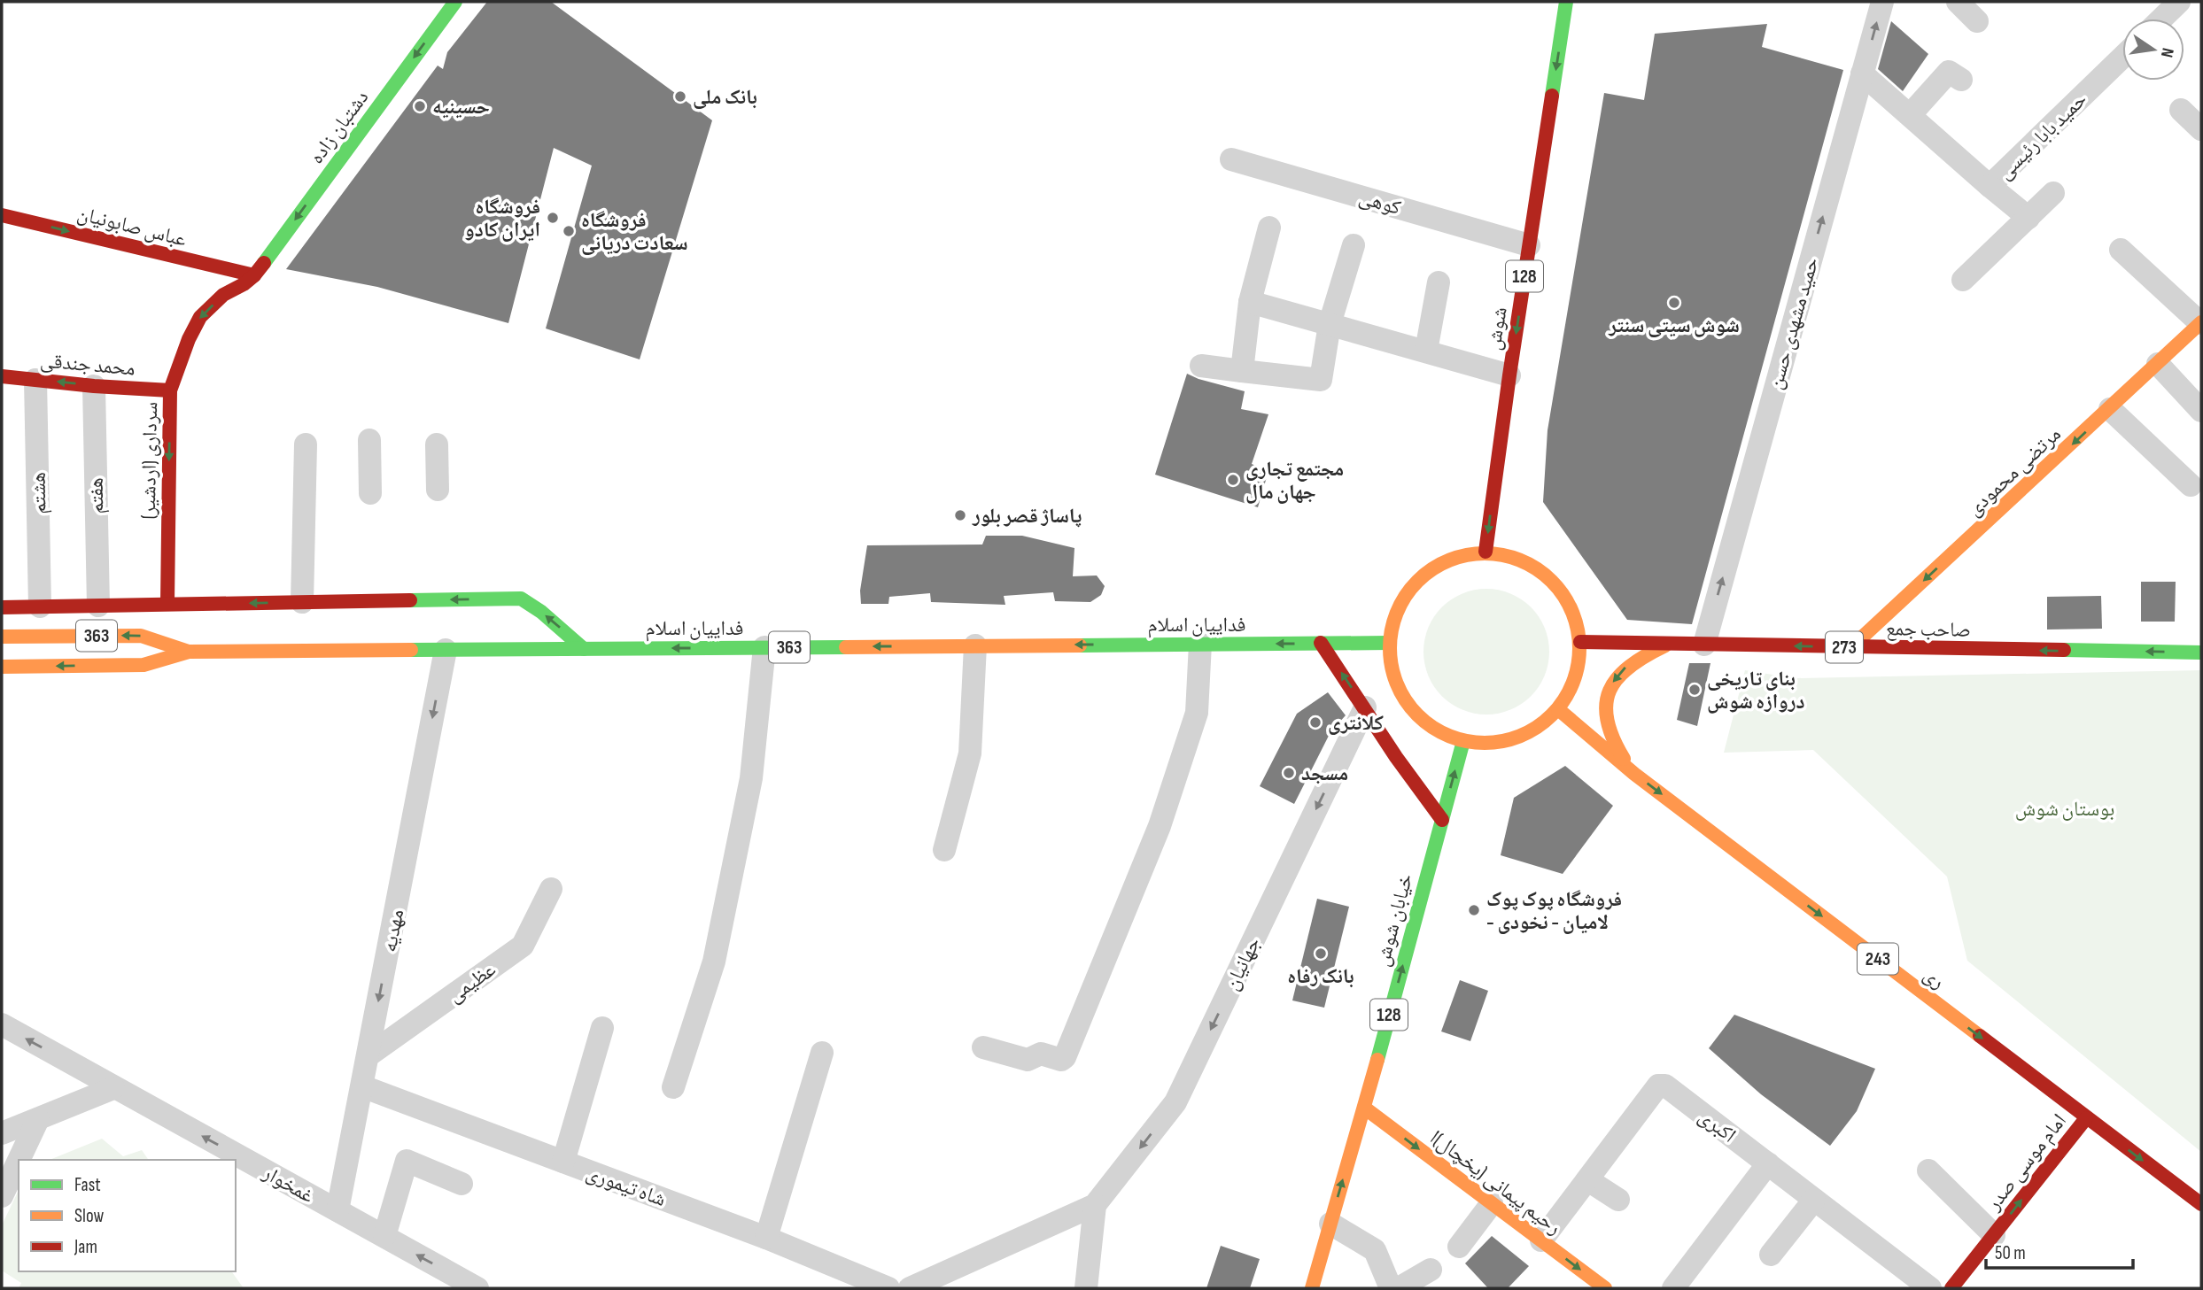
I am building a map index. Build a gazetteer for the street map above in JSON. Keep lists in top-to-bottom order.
{
  "streets": {
    "main road": [
      "دشتبان زاده",
      "عباس صابونیان",
      "128",
      "شوش",
      "محمد جندقی",
      "سرداری (اردشیر)",
      "مرتضی محمودی",
      "فداییان اسلام",
      "صاحب جمع",
      "363",
      "273",
      "خیابان شوش",
      "243",
      "ری",
      "امام موسی صدر",
      "رحیم پیمانی (یخچال)ا"
    ],
    "street": [
      "حمید بابا رئیسی",
      "کوهی",
      "حمید مشهدی حسن",
      "هشتم",
      "هفتم",
      "مهدیه",
      "جهانیان",
      "عظیمی",
      "اکبری",
      "غمخوار",
      "شاه تیموری"
    ]
  },
  "crossings": [
    ["دشتبان زاده", "عباس صابونیان"],
    ["دشتبان زاده", "سرداری (اردشیر)"],
    ["حمید بابا رئیسی", "حمید مشهدی حسن"],
    ["کوهی", "شوش"],
    ["عباس صابونیان", "سرداری (اردشیر)"],
    ["حمید مشهدی حسن", "صاحب جمع"],
    ["شوش", "فداییان اسلام"],
    ["شوش", "صاحب جمع"],
    ["شوش", "خیابان شوش"],
    ["شوش", "ری"],
    ["محمد جندقی", "سرداری (اردشیر)"],
    ["محمد جندقی", "هشتم"],
    ["محمد جندقی", "هفتم"],
    ["مرتضی محمودی", "صاحب جمع"],
    ["فداییان اسلام", "صاحب جمع"],
    ["فداییان اسلام", "خیابان شوش"],
    ["فداییان اسلام", "مهدیه"],
    ["فداییان اسلام", "ری"],
    ["صاحب جمع", "خیابان شوش"],
    ["صاحب جمع", "ری"],
    ["خیابان شوش", "ری"],
    ["خیابان شوش", "رحیم پیمانی (یخچال)ا"],
    ["مهدیه", "عظیمی"],
    ["مهدیه", "غمخوار"],
    ["مهدیه", "شاه تیموری"],
    ["ری", "امام موسی صدر"],
    ["اکبری", "رحیم پیمانی (یخچال)ا"]
  ],
  "one_way": [
    "دشتبان زاده",
    "عباس صابونیان",
    "حمید مشهدی حسن",
    "شوش",
    "سرداری (اردشیر)",
    "مرتضی محمودی",
    "صاحب جمع",
    "خیابان شوش",
    "مهدیه",
    "جهانیان",
    "ری",
    "امام موسی صدر",
    "رحیم پیمانی (یخچال)ا",
    "غمخوار"
  ],
  "parks": ["بوستان شوش"],
  "places": [
    "بانک ملی",
    "حسینیه",
    "فروشگاه ایران کادو",
    "فروشگاه سعادت دریانی",
    "شوش سیتی سنتر",
    "مجتمع تجاری جهان مال",
    "پاساژ قصر بلور",
    "بنای تاریخی دروازه شوش",
    "کلانتری",
    "مسجد",
    "فروشگاه پوک پوک - لاميان - نخودی",
    "بانک رفاه"
  ],
  "legend": ["Fast", "Slow", "Jam"],
  "scale_bar": "50 m",
  "north": "right"
}
